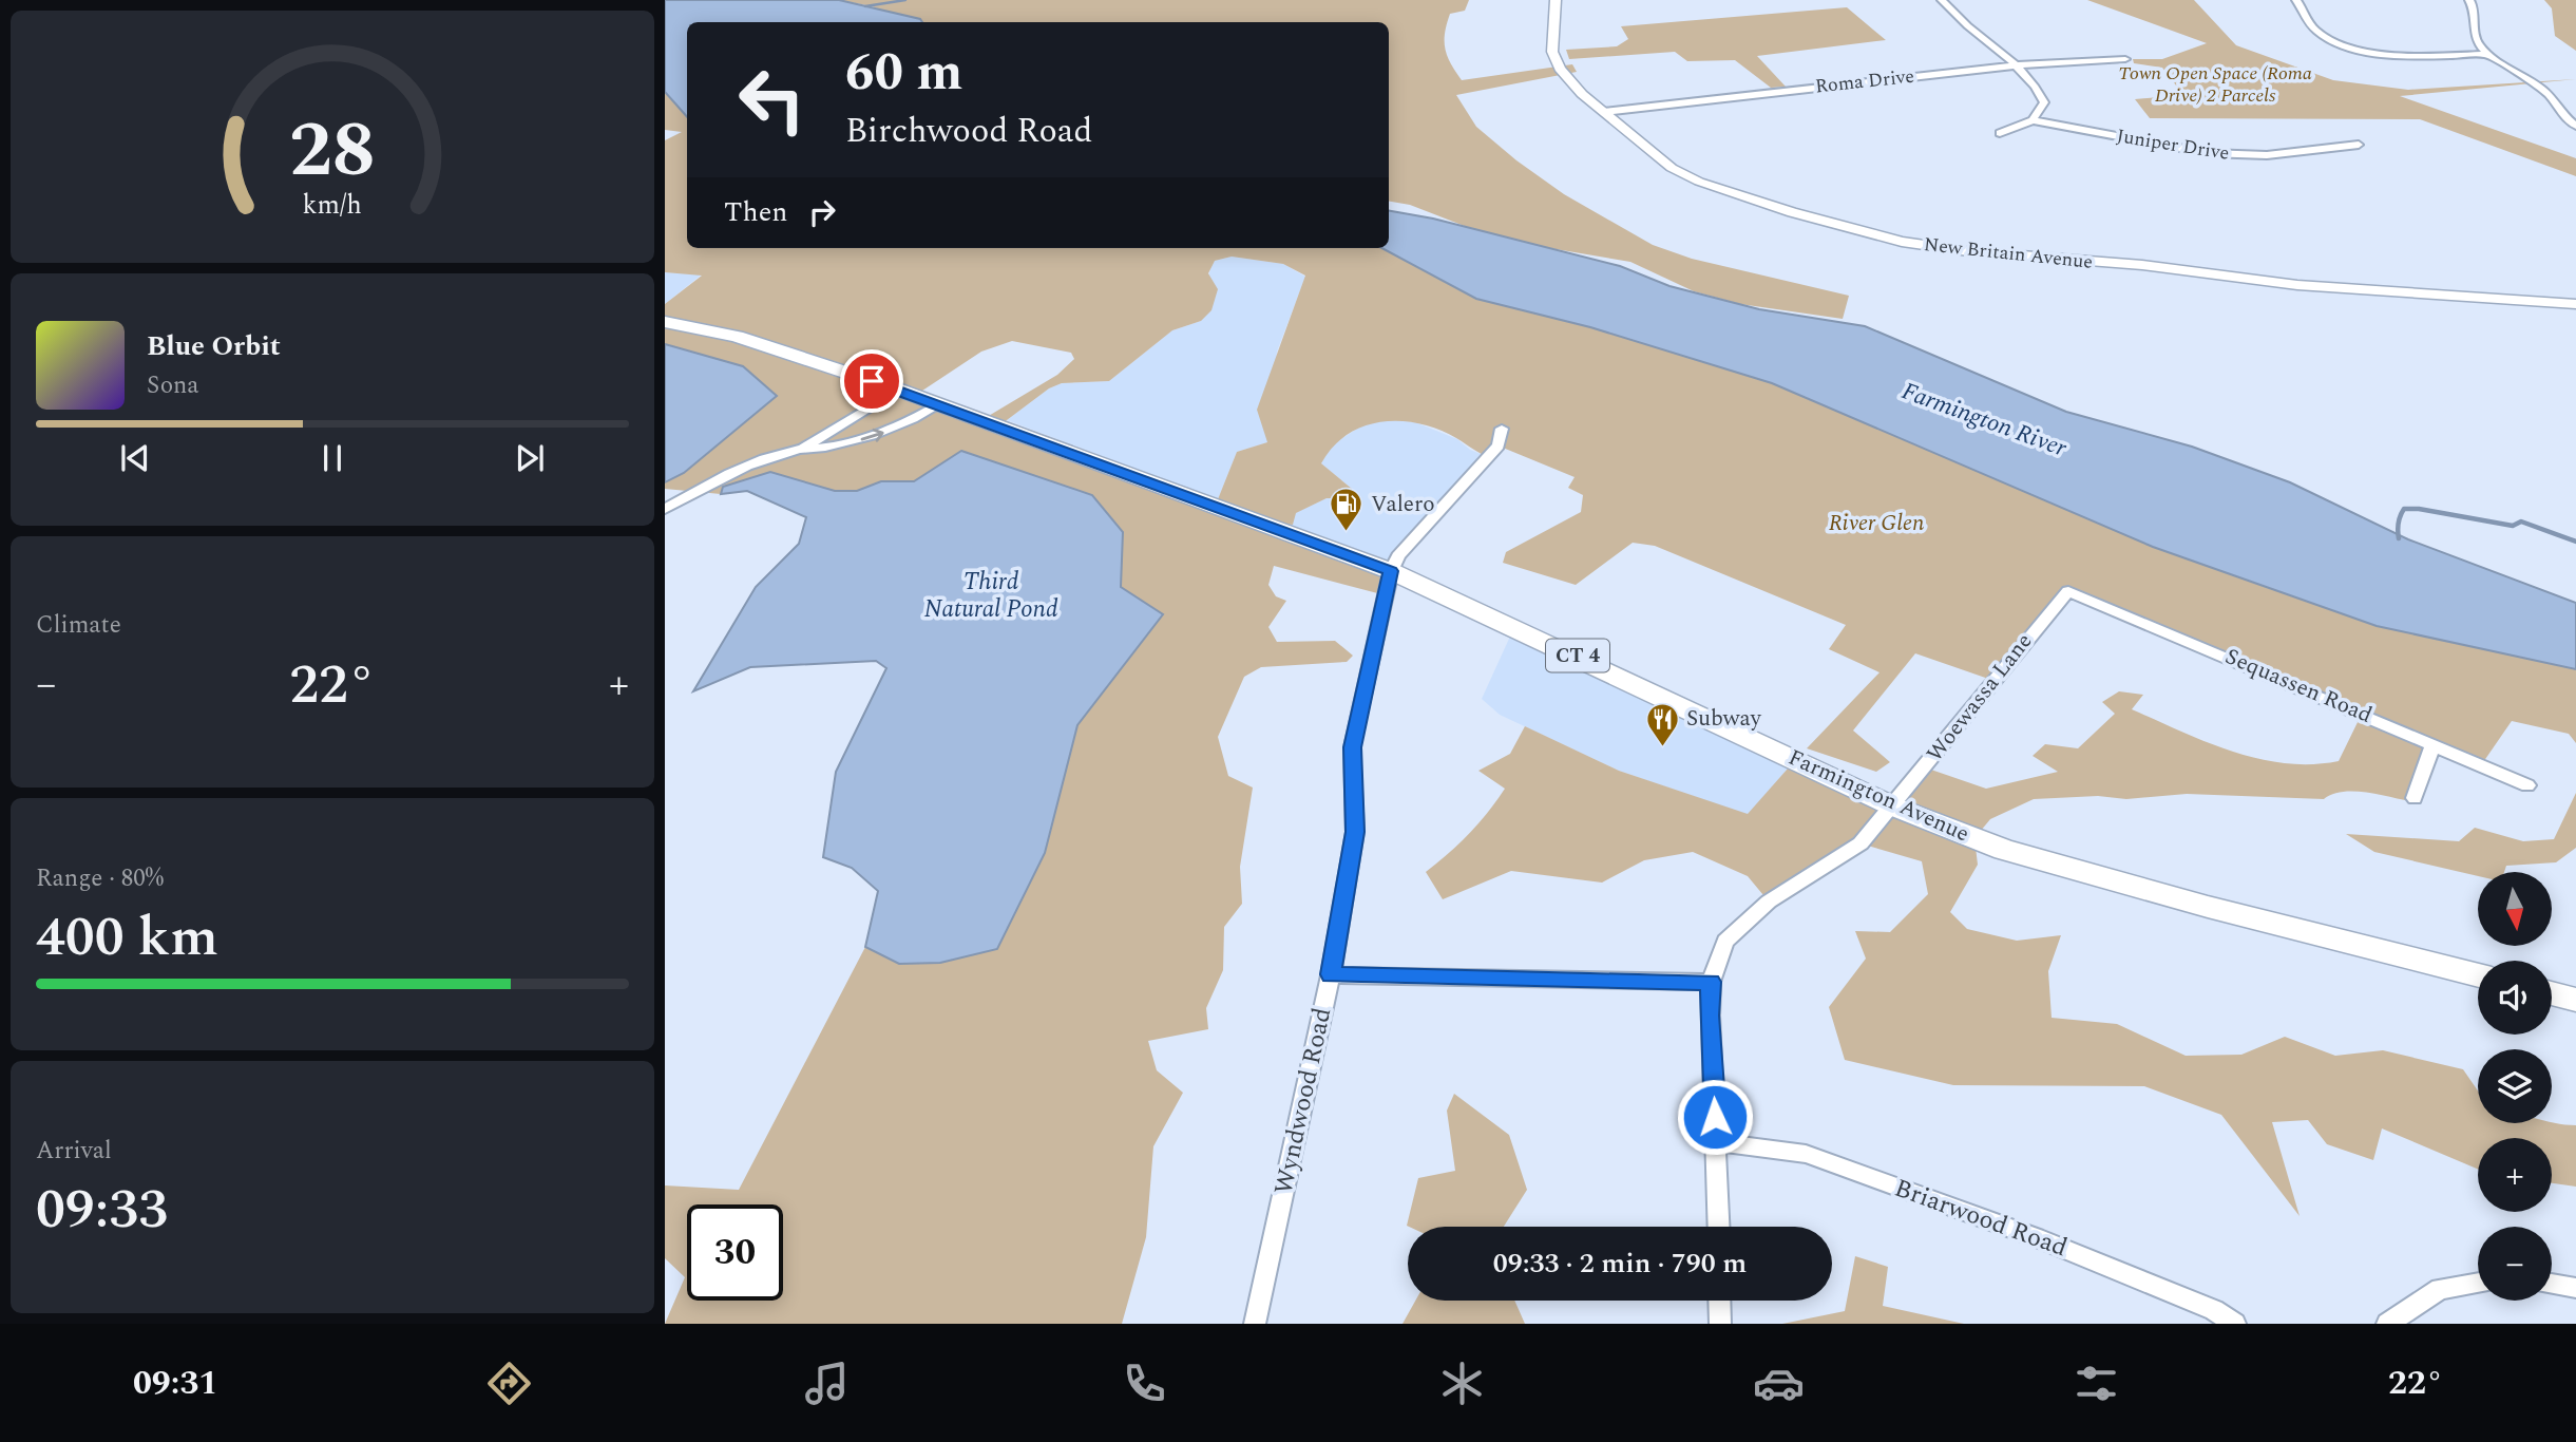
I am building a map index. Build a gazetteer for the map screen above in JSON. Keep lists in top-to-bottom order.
{
  "streets": {
    "main road": ["CT 4", "Farmington Avenue"],
    "street": [
      "Roma Drive",
      "Juniper Drive",
      "New Britain Avenue",
      "Sequassen Road",
      "Woewassa Lane",
      "Wyndwood Road",
      "Briarwood Road"
    ]
  },
  "crossings": [
    ["Roma Drive", "New Britain Avenue"],
    ["Sequassen Road", "Woewassa Lane"],
    ["Woewassa Lane", "Farmington Avenue"],
    ["Woewassa Lane", "Briarwood Road"],
    ["Farmington Avenue", "Wyndwood Road"]
  ],
  "water": ["Farmington River", "Third Natural Pond"],
  "parks": ["Town Open Space (Roma Drive) 2 Parcels", "River Glen"],
  "places": {
    "fuel station": ["Valero"],
    "restaurant": ["Subway"]
  },
  "north": "bottom",
  "page": {
    "turn": ["60 m", "Birchwood Road"],
    "then": "Then",
    "song": ["Blue Orbit", "Sona"],
    "tile": [
      "Climate",
      ["Range · 80%", "400 km"],
      ["Arrival", "09:33"]
    ],
    "heat": ["−", "22°", "+"],
    "map_buttons": ["+", "−"],
    "limit": "30",
    "trip": "09:33 · 2 min · 790 m",
    "tabs": ["09:31", "22°"],
    "gauge": ["28", "km/h"]
  }
}
